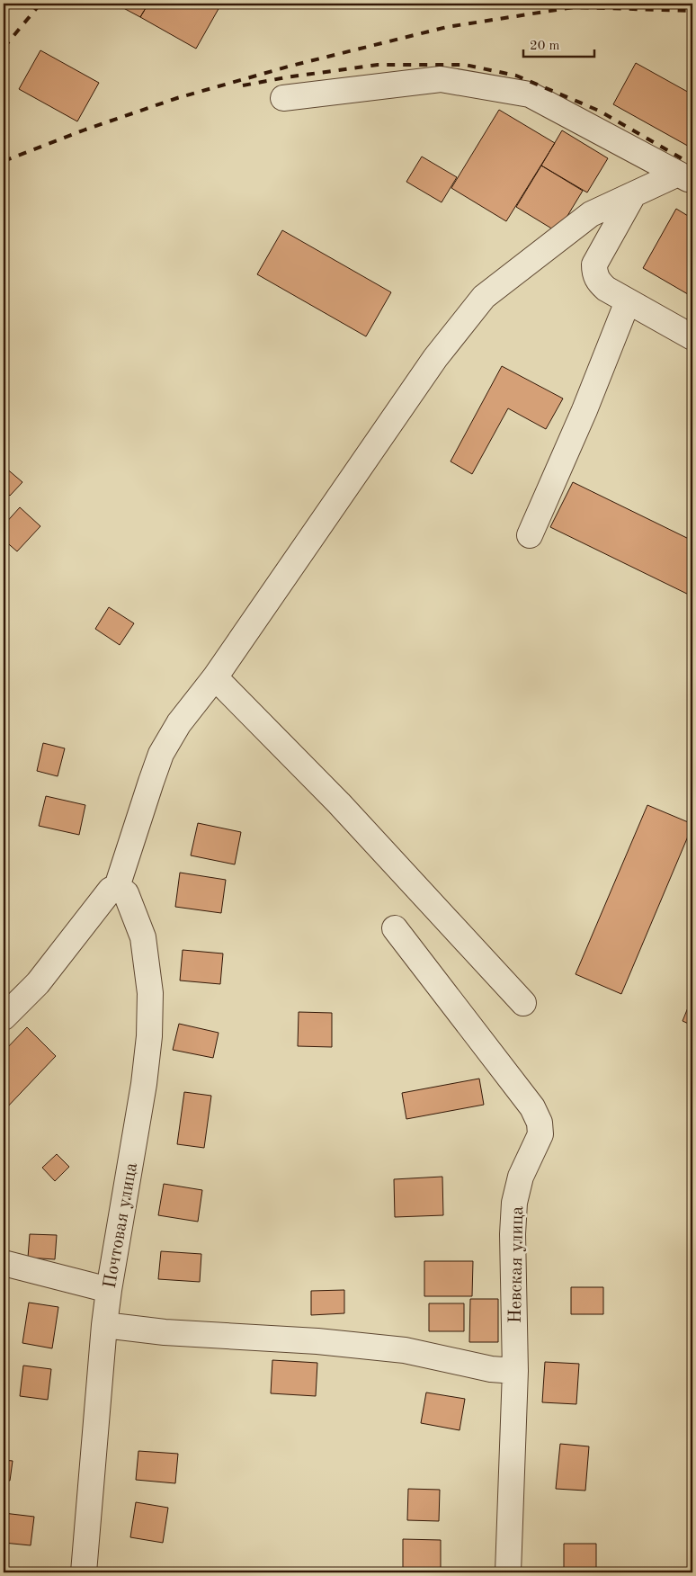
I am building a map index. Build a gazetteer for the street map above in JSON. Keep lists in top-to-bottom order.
{
  "streets": {
    "street": ["Почтовая улица", "Невская улица"]
  },
  "scale_bar": "20 m"
}
